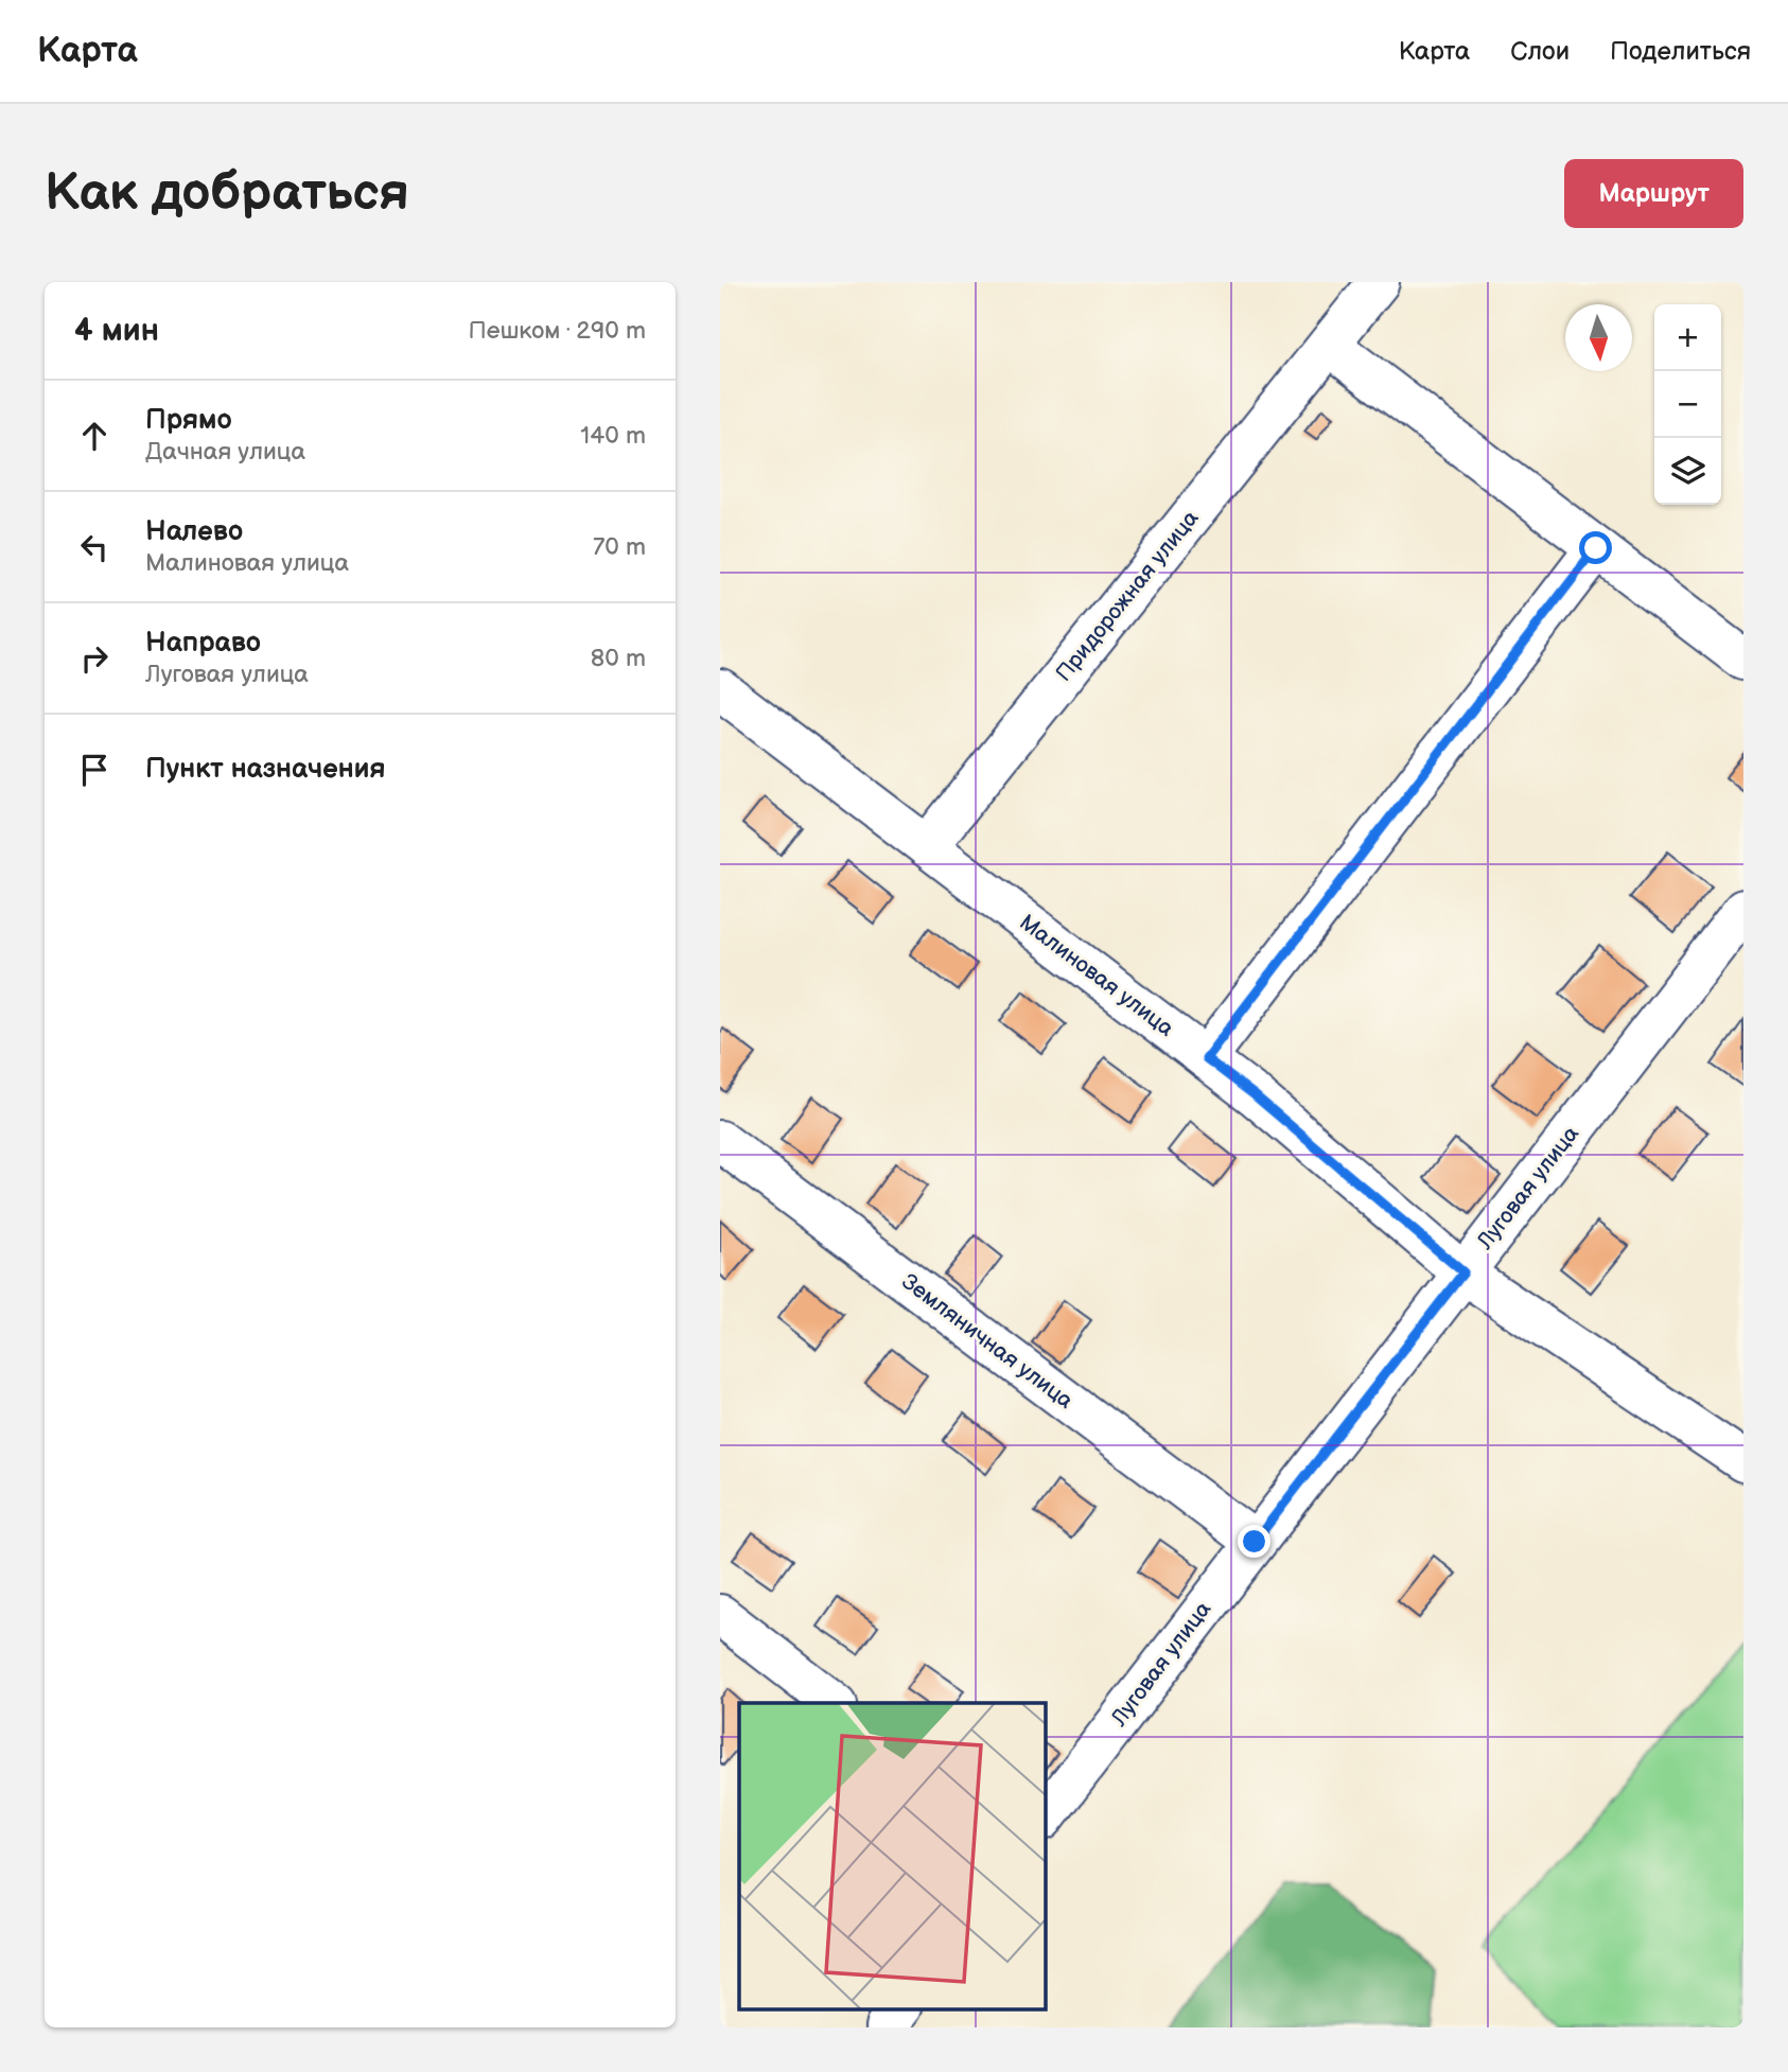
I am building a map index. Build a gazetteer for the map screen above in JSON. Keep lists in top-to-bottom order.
{
  "streets": {
    "lane": [
      "Придорожная улица",
      "Малиновая улица",
      "Луговая улица",
      "Земляничная улица"
    ]
  },
  "crossings": [
    ["Придорожная улица", "Малиновая улица"],
    ["Малиновая улица", "Луговая улица"],
    ["Луговая улица", "Земляничная улица"]
  ],
  "north": "bottom",
  "page": {
    "header": "Карта",
    "nav": ["Карта", "Слои", "Поделиться"],
    "buttons": "Маршрут",
    "title": "Как добраться",
    "heading": ["4 мин", "Пешком · 290 m"],
    "map_buttons": ["+", "−"],
    "list": [
      ["Прямо", "Дачная улица", "140 m"],
      ["Налево", "Малиновая улица", "70 m"],
      ["Направо", "Луговая улица", "80 m"],
      "Пункт назначения"
    ]
  }
}
